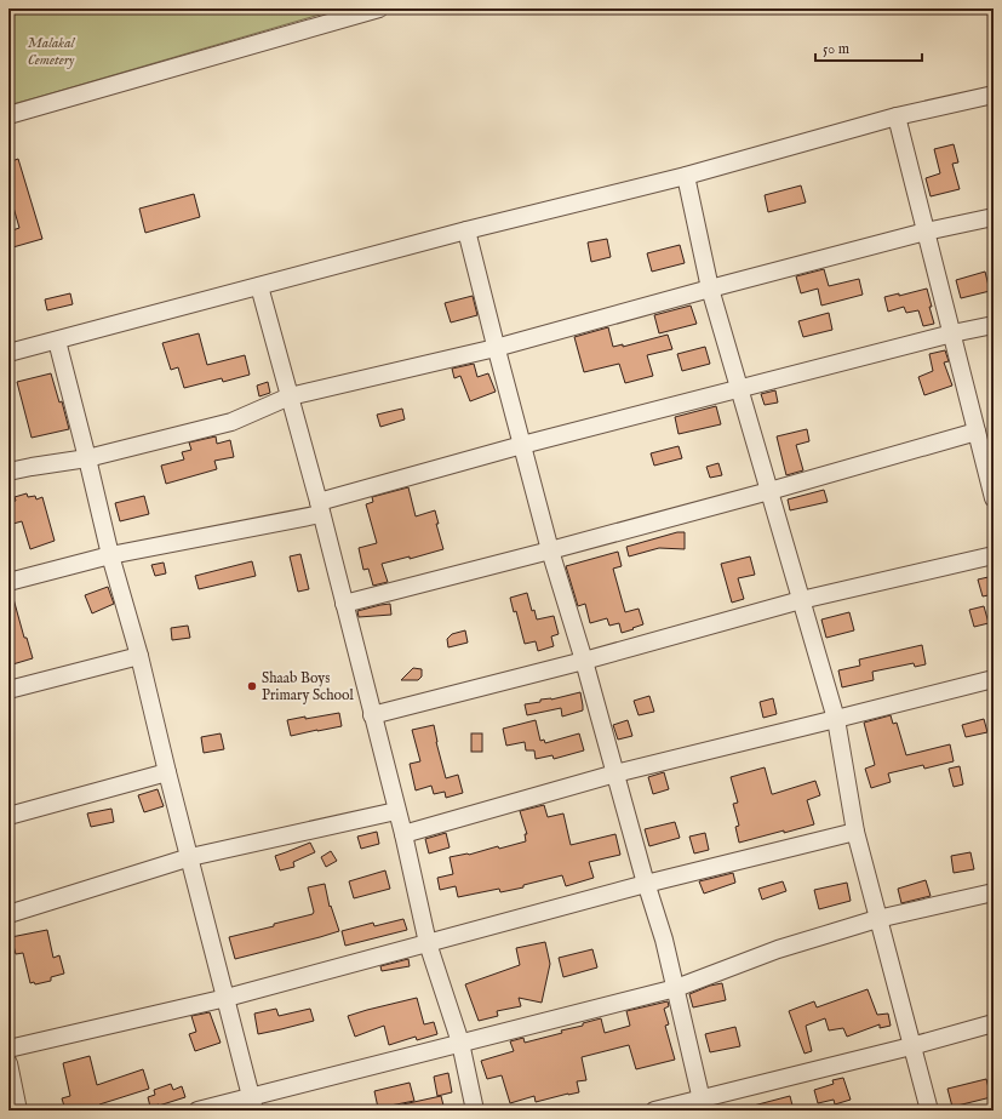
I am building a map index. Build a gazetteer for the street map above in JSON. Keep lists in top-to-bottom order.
{
  "parks": ["Malakal Cemetery"],
  "places": ["Shaab Boys Primary School"],
  "scale_bar": "50 m"
}
